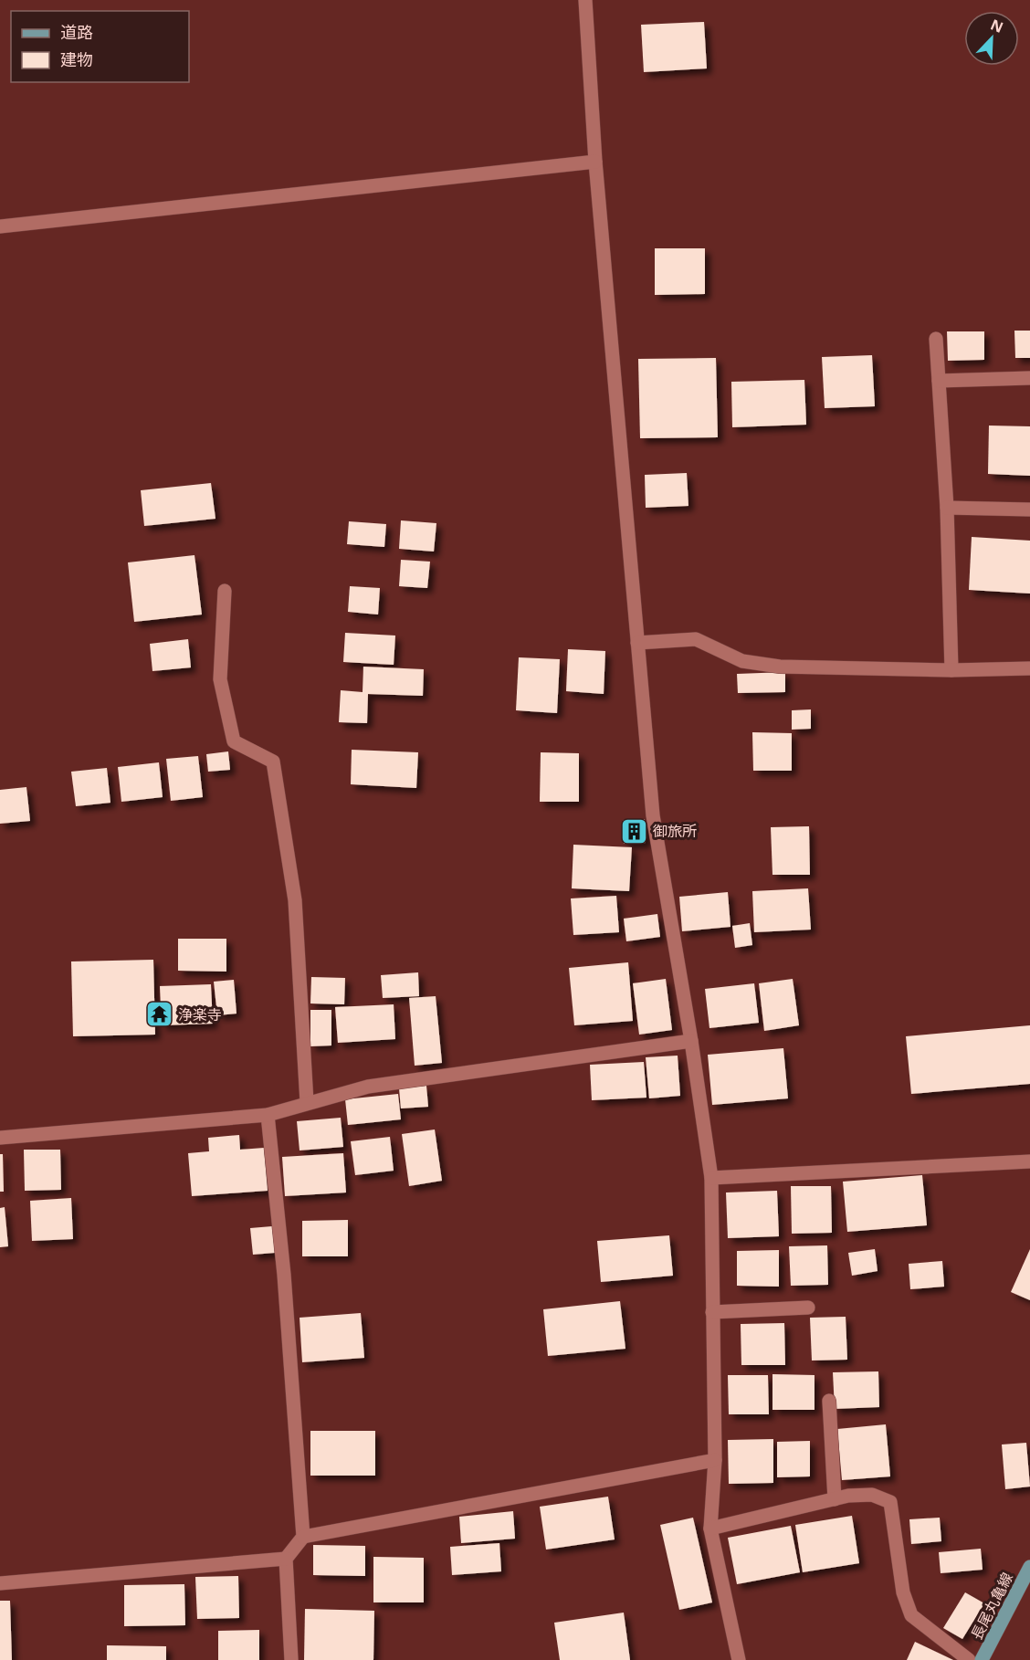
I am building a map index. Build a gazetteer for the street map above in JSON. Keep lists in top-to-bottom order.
{
  "streets": {
    "main road": ["長尾丸亀線"]
  },
  "places": {
    "building": ["御旅所"],
    "temple": ["浄楽寺"]
  },
  "legend": ["道路", "建物"],
  "north": "top right"
}
